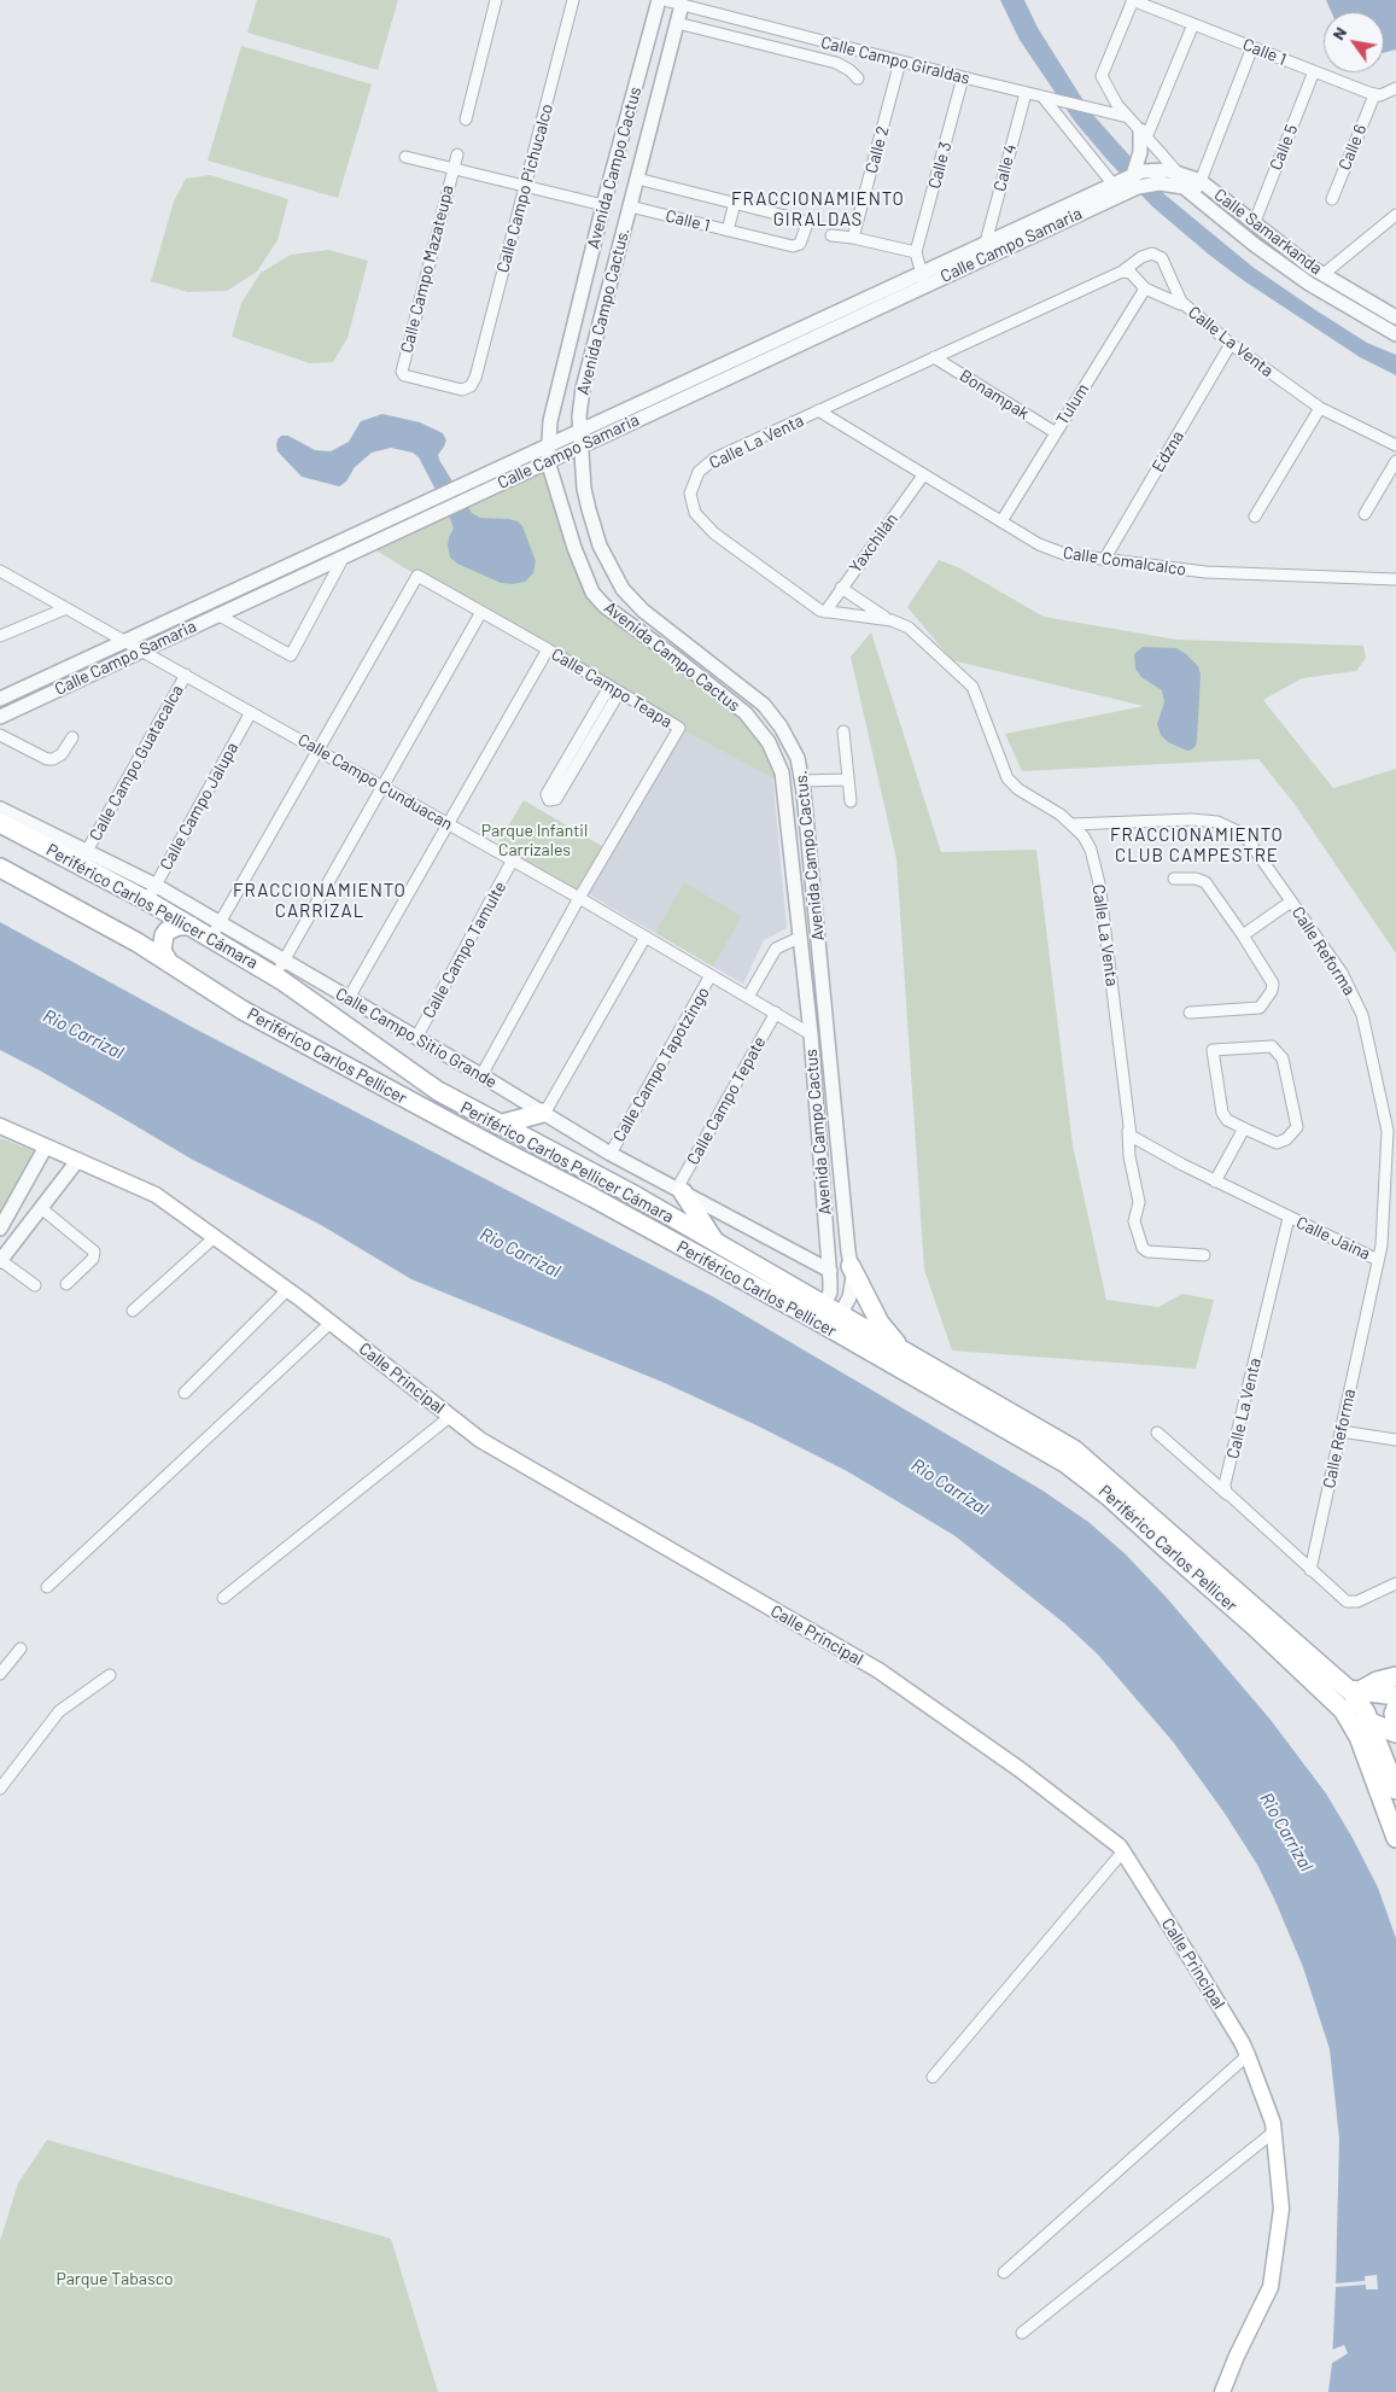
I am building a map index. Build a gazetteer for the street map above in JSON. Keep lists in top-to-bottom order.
{
  "streets": {
    "main road": ["Periférico Carlos Pellicer Cámara", "Periférico Carlos Pellicer", "Calle Principal"],
    "street": [
      "Calle 1",
      "Calle Campo Giraldas",
      "Calle 5",
      "Calle 6",
      "Calle 2",
      "Calle 3",
      "Avenida Campo Cactus",
      "Calle 4",
      "Calle Campo Pichucalco",
      "Calle Samarkanda",
      "Calle Campo Samaria",
      "Calle Campo Mazateupa",
      "Avenida Campo Cactus.",
      "Calle La Venta",
      "Bonampak",
      "Tulum",
      "Edzna",
      "Yaxchilán",
      "Calle Comalcalco",
      "Calle Campo Teapa",
      "Calle Campo Guatacalca",
      "Calle Campo Cunduacan",
      "Calle Campo Jalupa",
      "Calle Campo Tamulte",
      "Calle Reforma",
      "Calle Campo Sitio Grande",
      "Calle Campo Tapotzingo",
      "Calle Campo Tepate",
      "Calle Jaina"
    ]
  },
  "crossings": [
    ["Calle 1", "Calle 5"],
    ["Calle 1", "Calle 6"],
    ["Calle 1", "Avenida Campo Cactus."],
    ["Calle Campo Giraldas", "Calle 2"],
    ["Calle Campo Giraldas", "Calle 3"],
    ["Calle Campo Giraldas", "Calle 4"],
    ["Calle Campo Giraldas", "Avenida Campo Cactus."],
    ["Calle 5", "Calle Samarkanda"],
    ["Avenida Campo Cactus", "Calle Campo Samaria"],
    ["Avenida Campo Cactus", "Avenida Campo Cactus."],
    ["Avenida Campo Cactus", "Calle Campo Cunduacan"],
    ["Avenida Campo Cactus", "Periférico Carlos Pellicer Cámara"],
    ["Avenida Campo Cactus", "Calle Campo Sitio Grande"],
    ["Avenida Campo Cactus", "Periférico Carlos Pellicer"],
    ["Calle 4", "Calle Campo Samaria"],
    ["Calle Campo Pichucalco", "Calle Campo Mazateupa"],
    ["Calle Samarkanda", "Calle Campo Samaria"],
    ["Calle Campo Samaria", "Avenida Campo Cactus."],
    ["Calle Campo Samaria", "Calle Campo Cunduacan"],
    ["Avenida Campo Cactus.", "Periférico Carlos Pellicer Cámara"],
    ["Avenida Campo Cactus.", "Periférico Carlos Pellicer"],
    ["Calle La Venta", "Bonampak"],
    ["Calle La Venta", "Edzna"],
    ["Calle La Venta", "Yaxchilán"],
    ["Calle La Venta", "Calle Comalcalco"],
    ["Calle La Venta", "Calle Reforma"],
    ["Calle La Venta", "Calle Jaina"],
    ["Bonampak", "Tulum"],
    ["Tulum", "Calle Comalcalco"],
    ["Edzna", "Calle Comalcalco"],
    ["Yaxchilán", "Calle Comalcalco"],
    ["Calle Campo Teapa", "Calle Campo Cunduacan"],
    ["Calle Campo Teapa", "Calle Campo Sitio Grande"],
    ["Calle Campo Guatacalca", "Calle Campo Cunduacan"],
    ["Calle Campo Cunduacan", "Calle Campo Jalupa"],
    ["Calle Campo Cunduacan", "Calle Campo Tamulte"],
    ["Calle Campo Cunduacan", "Calle Campo Tapotzingo"],
    ["Calle Campo Cunduacan", "Calle Campo Tepate"],
    ["Calle Campo Jalupa", "Periférico Carlos Pellicer Cámara"],
    ["Periférico Carlos Pellicer Cámara", "Calle Campo Sitio Grande"],
    ["Periférico Carlos Pellicer Cámara", "Periférico Carlos Pellicer"],
    ["Calle Campo Tamulte", "Calle Campo Sitio Grande"],
    ["Calle Reforma", "Calle Jaina"],
    ["Calle Campo Sitio Grande", "Calle Campo Tapotzingo"],
    ["Calle Campo Sitio Grande", "Calle Campo Tepate"]
  ],
  "districts": ["FRACCIONAMIENTO GIRALDAS", "FRACCIONAMIENTO CLUB CAMPESTRE", "FRACCIONAMIENTO CARRIZAL"],
  "water": ["Rio Carrizal"],
  "parks": ["Parque Infantil Carrizales", "Parque Tabasco"],
  "north": "top left"
}
